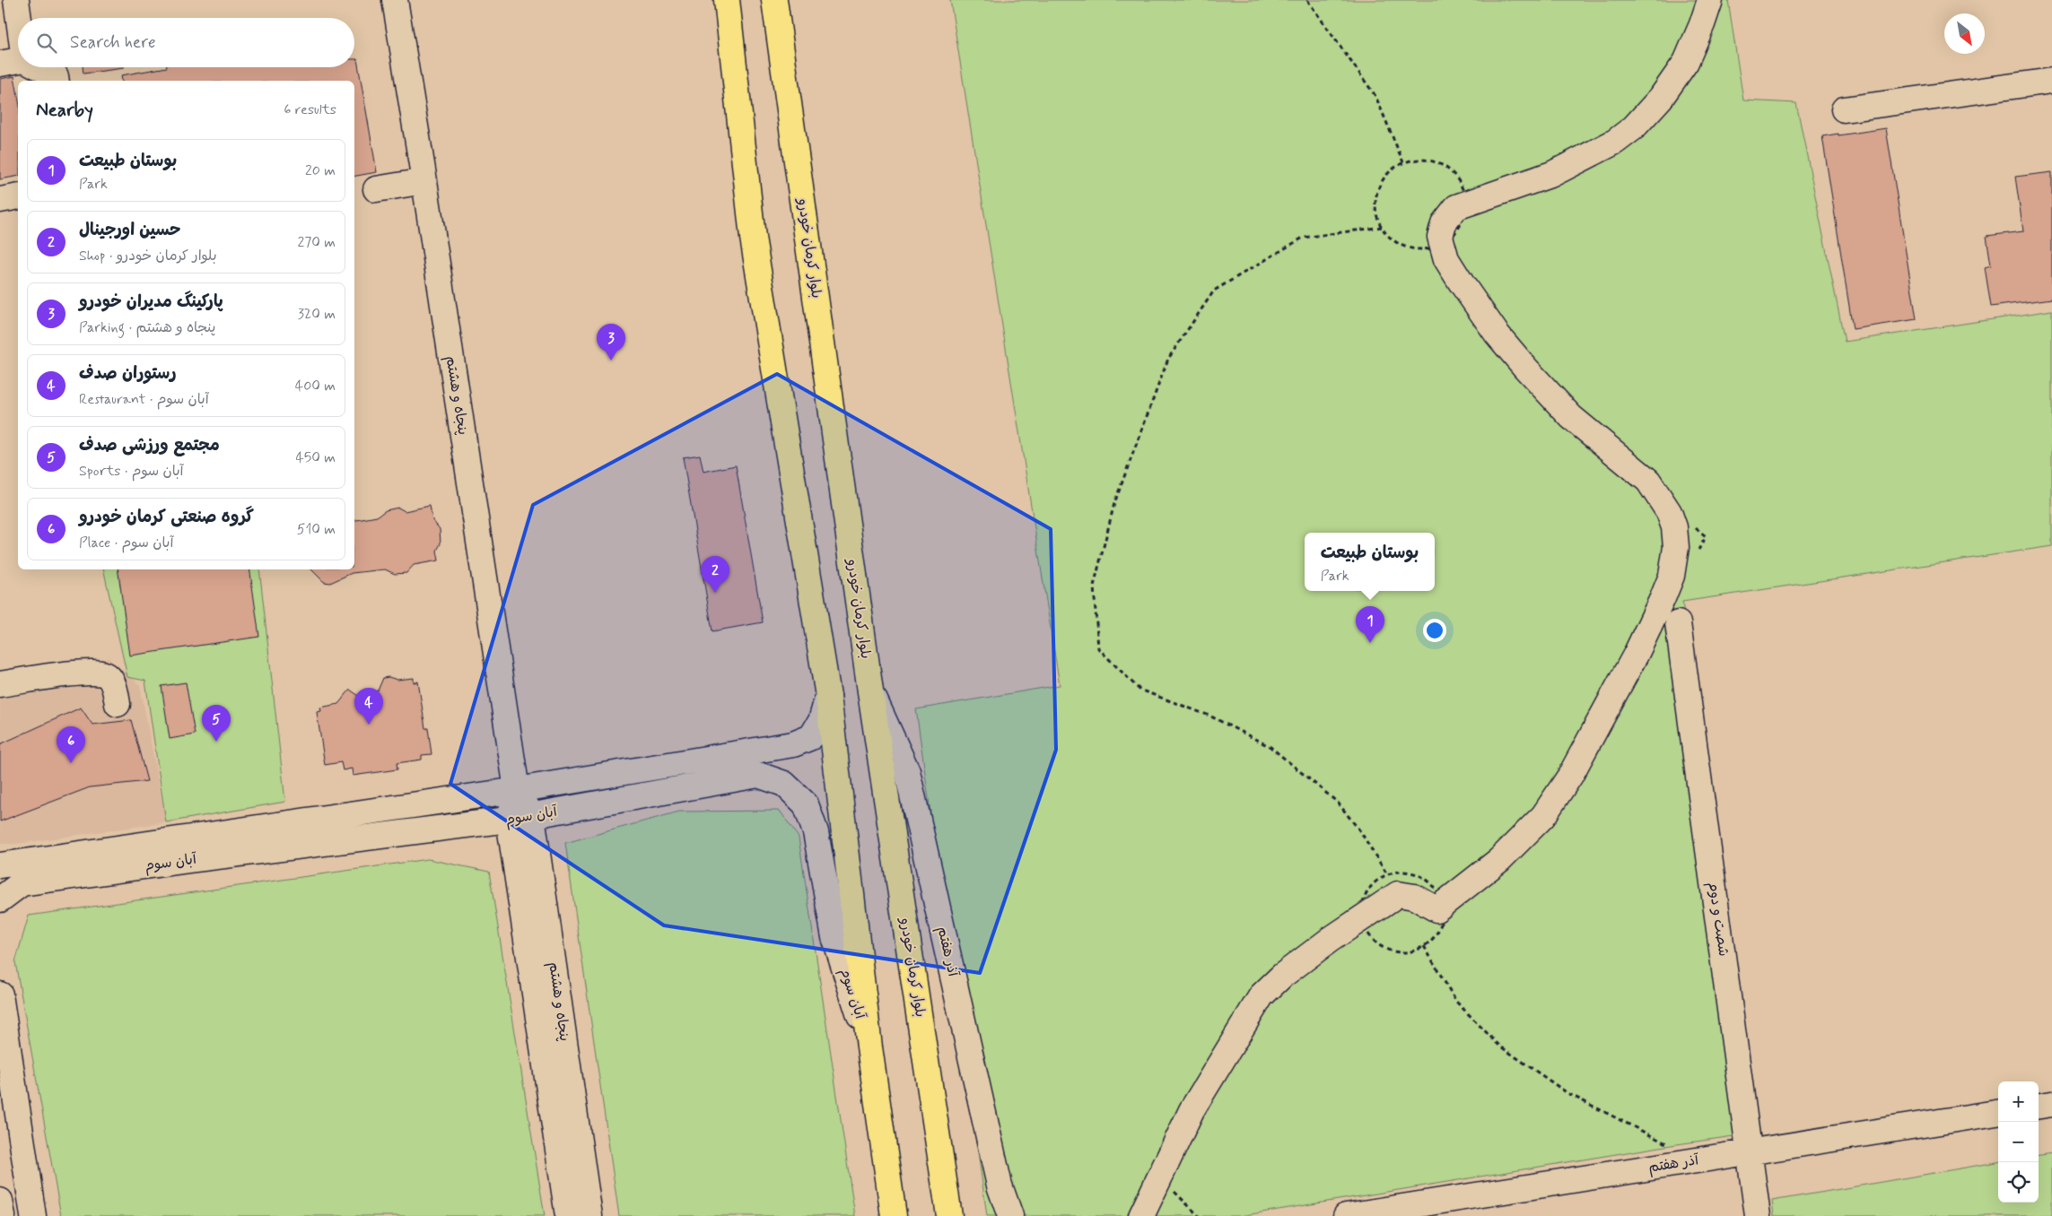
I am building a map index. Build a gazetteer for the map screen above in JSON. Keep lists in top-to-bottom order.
{
  "streets": {
    "main road": ["بلوار کرمان خودرو"],
    "street": [
      "پنجاه و هشتم",
      "آبان سوم",
      "شصت و دوم",
      "آذر هفتم"
    ]
  },
  "crossings": [
    ["بلوار کرمان خودرو", "آذر هفتم"],
    ["پنجاه و هشتم", "آبان سوم"],
    ["شصت و دوم", "آذر هفتم"]
  ],
  "north": "bottom right",
  "page": {
    "search": "Search here",
    "heading": ["Nearby", "6 results"],
    "list": [
      {
        "mark": "1",
        "name": "بوستان طبیعت",
        "note": "Park",
        "value": "20 m"
      },
      {
        "mark": "2",
        "name": "حسین اورجینال",
        "note": "Shop · بلوار کرمان خودرو",
        "value": "270 m"
      },
      {
        "mark": "3",
        "name": "پارکینگ مدیران خودرو",
        "note": "Parking · پنجاه و هشتم",
        "value": "320 m"
      },
      {
        "mark": "4",
        "name": "رستوران صدف",
        "note": "Restaurant · آبان سوم",
        "value": "400 m"
      },
      {
        "mark": "5",
        "name": "مجتمع ورزشی صدف",
        "note": "Sports · آبان سوم",
        "value": "450 m"
      },
      {
        "mark": "6",
        "name": "گروه صنعتی کرمان خودرو",
        "note": "Place · آبان سوم",
        "value": "510 m"
      }
    ],
    "pins": [
      "3",
      "2",
      "1",
      "4",
      "5",
      "6"
    ],
    "popup": ["بوستان طبیعت", "Park"],
    "map_buttons": ["+", "−"]
  }
}
